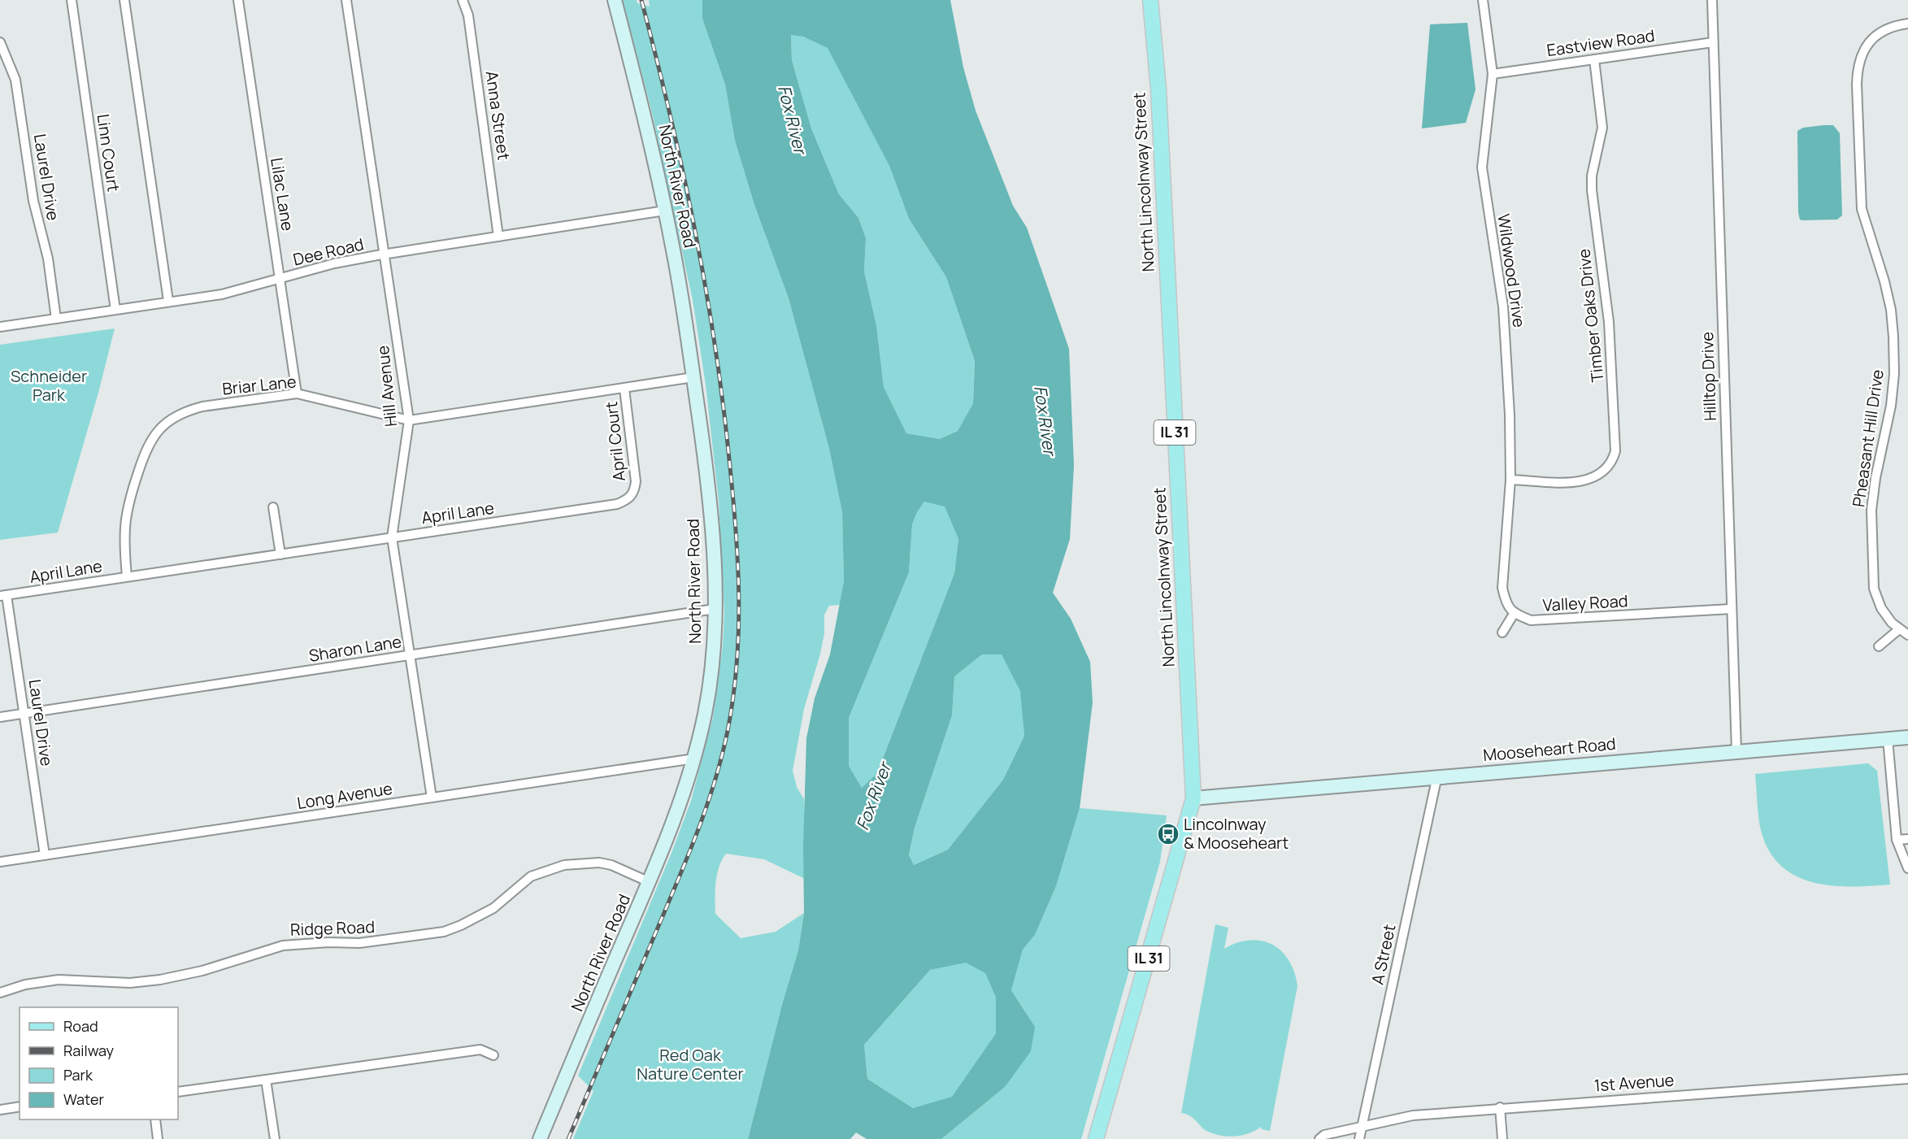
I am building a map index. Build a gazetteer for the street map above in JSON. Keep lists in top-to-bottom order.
{
  "streets": {
    "main road": [
      "North Lincolnway Street",
      "North River Road",
      "IL 31",
      "Mooseheart Road"
    ],
    "street": [
      "Eastview Road",
      "Anna Street",
      "Linn Court",
      "Laurel Drive",
      "Lilac Lane",
      "Dee Road",
      "Wildwood Drive",
      "Timber Oaks Drive",
      "Hilltop Drive",
      "Briar Lane",
      "Hill Avenue",
      "Pheasant Hill Drive",
      "April Court",
      "April Lane",
      "Valley Road",
      "Sharon Lane",
      "Long Avenue",
      "Ridge Road",
      "A Street",
      "1st Avenue"
    ]
  },
  "crossings": [
    ["Eastview Road", "Wildwood Drive"],
    ["Eastview Road", "Timber Oaks Drive"],
    ["Eastview Road", "Hilltop Drive"],
    ["Anna Street", "Dee Road"],
    ["Linn Court", "Dee Road"],
    ["Laurel Drive", "Dee Road"],
    ["Laurel Drive", "April Lane"],
    ["Laurel Drive", "Sharon Lane"],
    ["Laurel Drive", "Long Avenue"],
    ["North Lincolnway Street", "Mooseheart Road"],
    ["North River Road", "Dee Road"],
    ["North River Road", "Briar Lane"],
    ["North River Road", "Sharon Lane"],
    ["North River Road", "Long Avenue"],
    ["North River Road", "Ridge Road"],
    ["Lilac Lane", "Dee Road"],
    ["Lilac Lane", "Briar Lane"],
    ["Dee Road", "Hill Avenue"],
    ["Wildwood Drive", "Timber Oaks Drive"],
    ["Wildwood Drive", "Valley Road"],
    ["Hilltop Drive", "Valley Road"],
    ["Hilltop Drive", "Mooseheart Road"],
    ["Briar Lane", "Hill Avenue"],
    ["Briar Lane", "April Court"],
    ["Briar Lane", "April Lane"],
    ["Hill Avenue", "April Lane"],
    ["Hill Avenue", "Sharon Lane"],
    ["Hill Avenue", "Long Avenue"],
    ["April Court", "April Lane"],
    ["Mooseheart Road", "A Street"],
    ["A Street", "1st Avenue"]
  ],
  "water": ["Fox River"],
  "parks": ["Schneider Park", "Red Oak Nature Center"],
  "places": {
    "bus stop": ["Lincolnway & Mooseheart"]
  },
  "legend": [
    "Road",
    "Railway",
    "Park",
    "Water"
  ]
}
